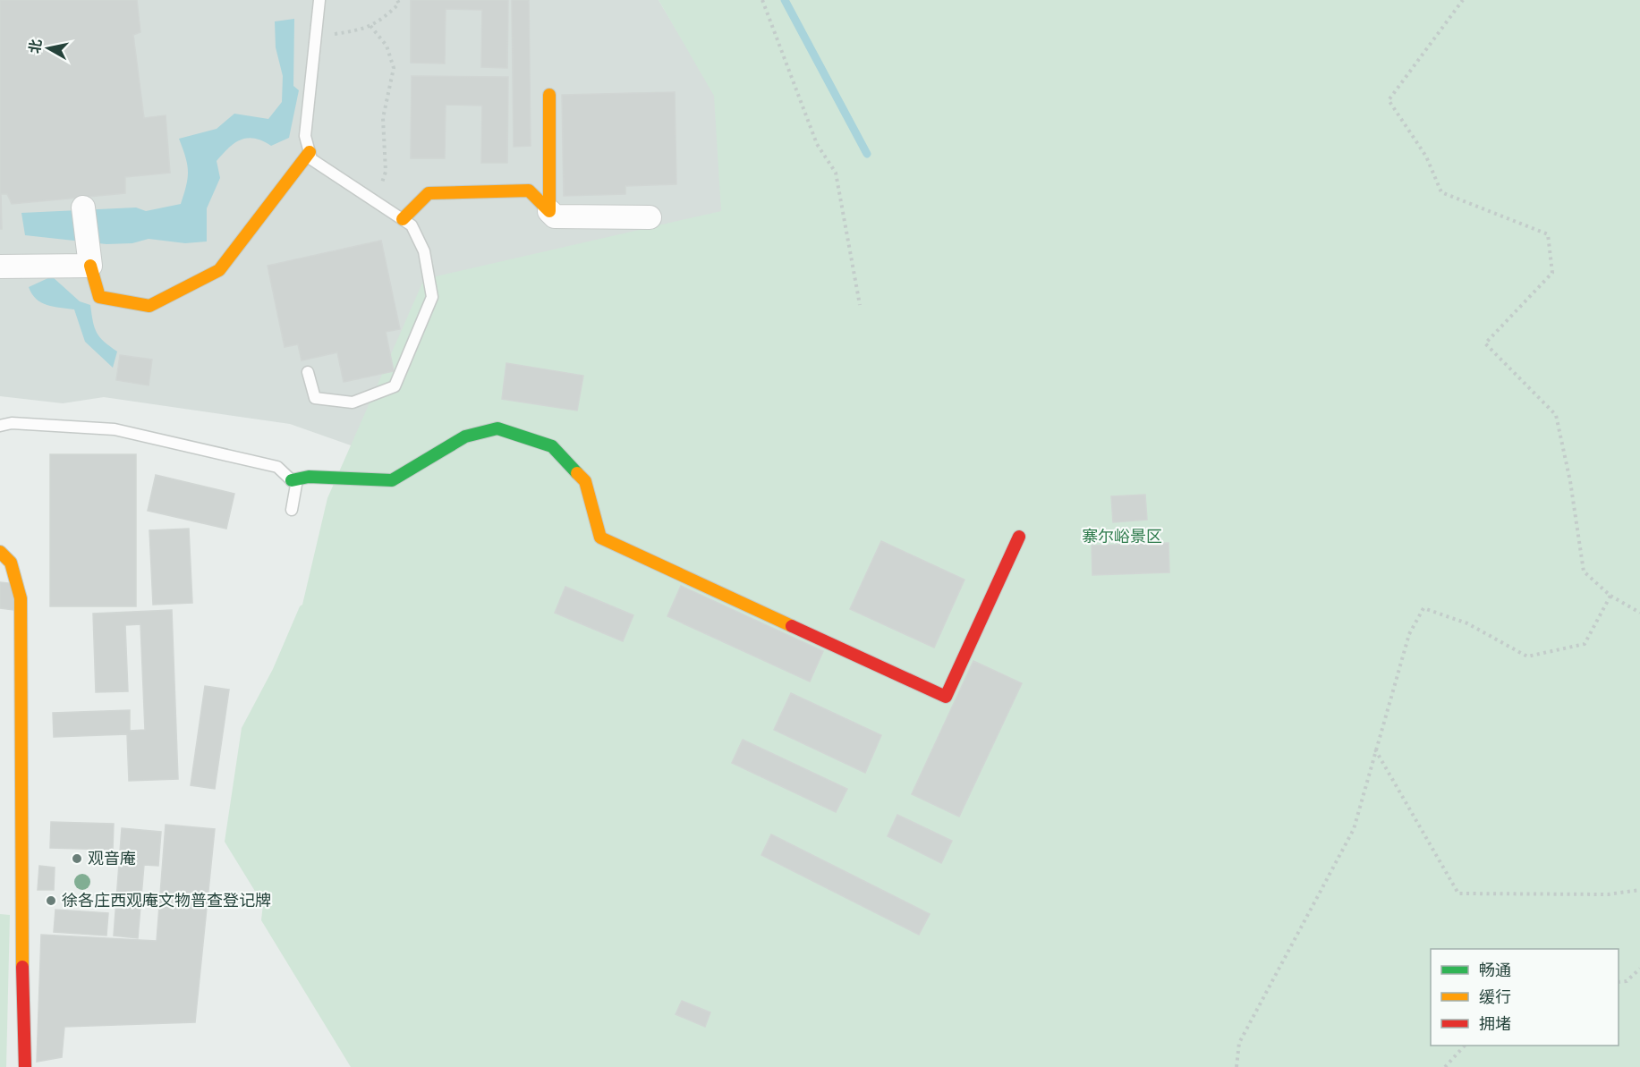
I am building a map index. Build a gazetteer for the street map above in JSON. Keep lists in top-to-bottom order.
{
  "parks": ["寨尔峪景区"],
  "places": ["观音庵", "徐各庄西观庵文物普查登记牌"],
  "legend": ["畅通", "缓行", "拥堵"],
  "north": "left"
}
